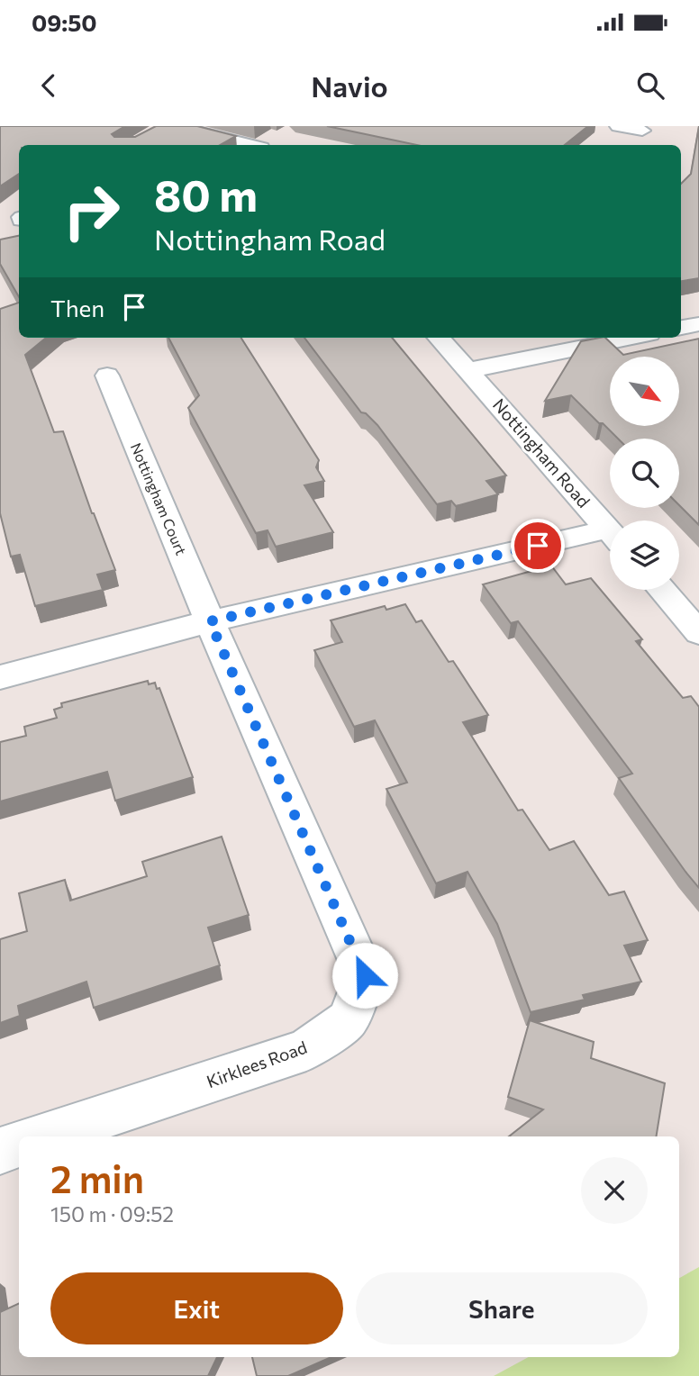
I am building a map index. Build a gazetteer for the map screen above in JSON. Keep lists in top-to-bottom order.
{
  "streets": {
    "street": ["Nottingham Road", "Nottingham Court", "Kirklees Road"]
  },
  "crossings": [
    ["Nottingham Road", "Nottingham Court"],
    ["Nottingham Road", "Kirklees Road"],
    ["Nottingham Court", "Kirklees Road"]
  ],
  "north": "bottom right",
  "page": {
    "status": "09:50",
    "header": "Navio",
    "turn": ["80 m", "Nottingham Road"],
    "then": "Then",
    "heading": ["2 min", "150 m · 09:52"],
    "buttons": ["Exit", "Share"]
  }
}
